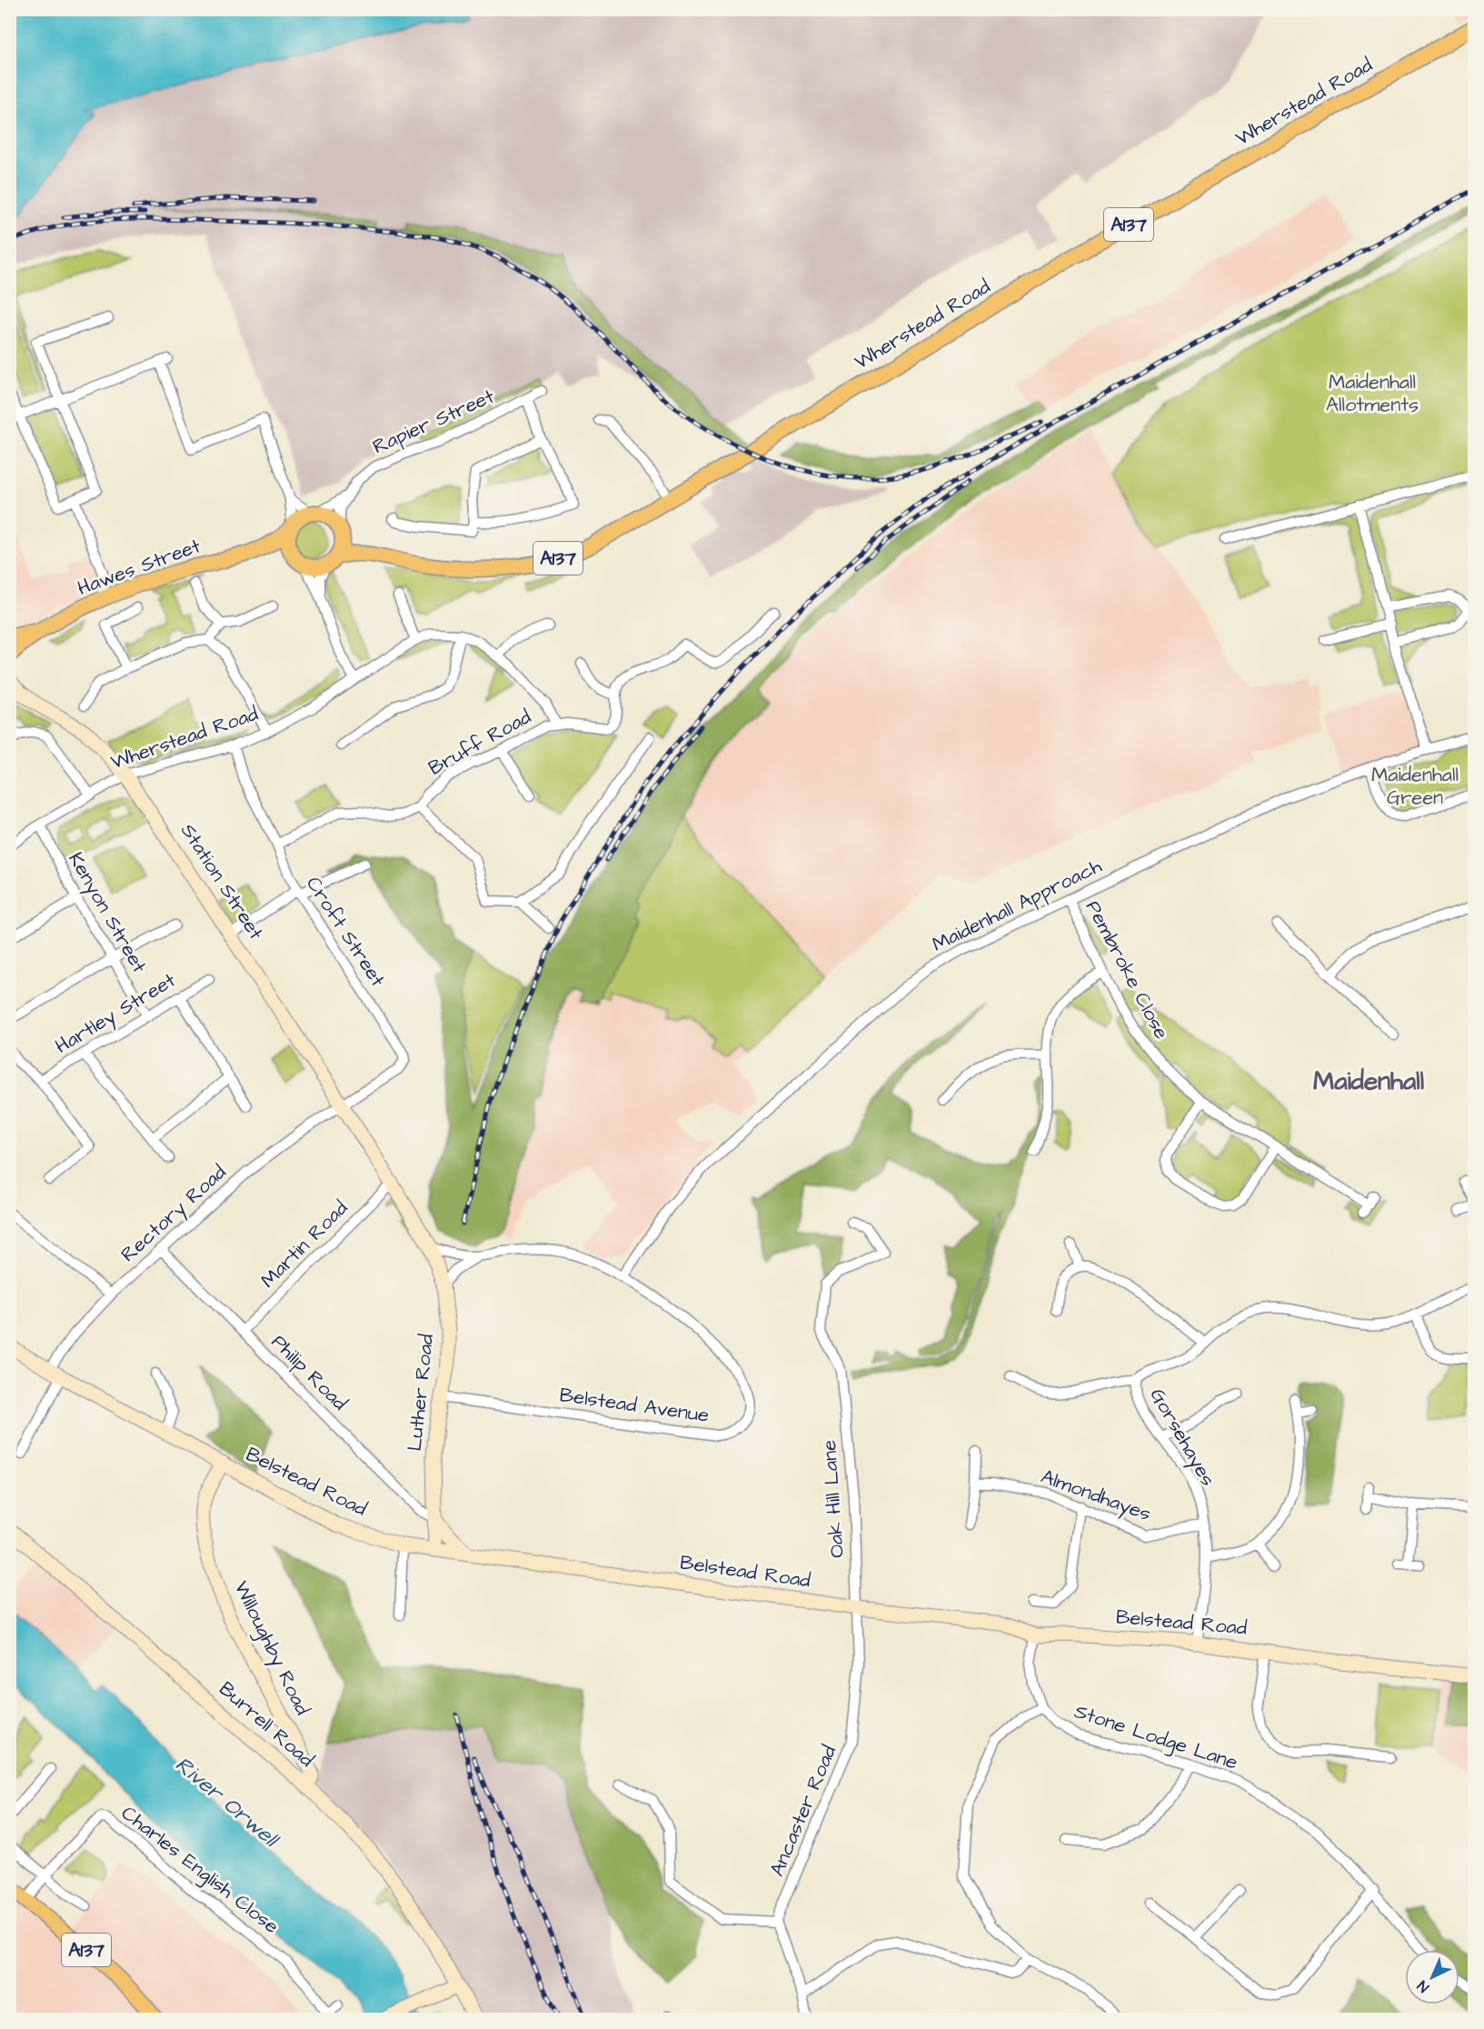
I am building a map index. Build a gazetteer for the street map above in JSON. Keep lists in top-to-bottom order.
{
  "streets": {
    "main road": ["Wherstead Road", "A137", "Hawes Street"],
    "street": [
      "Rapier Street",
      "Bruff Road",
      "Station Street",
      "Maidenhall Approach",
      "Kenyon Street",
      "Croft Street",
      "Pembroke Close",
      "Hartley Street",
      "Rectory Road",
      "Martin Road",
      "Philip Road",
      "Luther Road",
      "Belstead Avenue",
      "Gorsehayes",
      "Belstead Road",
      "Almondhayes",
      "Oak Hill Lane",
      "Willoughby Road",
      "Burrell Road",
      "Stone Lodge Lane",
      "Ancaster Road",
      "Charles English Close"
    ]
  },
  "crossings": [
    ["Wherstead Road", "A137"],
    ["Wherstead Road", "Rapier Street"],
    ["Wherstead Road", "Hawes Street"],
    ["Wherstead Road", "Station Street"],
    ["Wherstead Road", "Kenyon Street"],
    ["Wherstead Road", "Croft Street"],
    ["A137", "Rapier Street"],
    ["A137", "Hawes Street"],
    ["A137", "Charles English Close"],
    ["Rapier Street", "Hawes Street"],
    ["Station Street", "Croft Street"],
    ["Station Street", "Rectory Road"],
    ["Station Street", "Luther Road"],
    ["Maidenhall Approach", "Pembroke Close"],
    ["Maidenhall Approach", "Belstead Avenue"],
    ["Kenyon Street", "Hartley Street"],
    ["Croft Street", "Rectory Road"],
    ["Croft Street", "Luther Road"],
    ["Rectory Road", "Philip Road"],
    ["Rectory Road", "Luther Road"],
    ["Rectory Road", "Belstead Road"],
    ["Martin Road", "Philip Road"],
    ["Martin Road", "Luther Road"],
    ["Philip Road", "Luther Road"],
    ["Luther Road", "Belstead Avenue"],
    ["Luther Road", "Belstead Road"],
    ["Gorsehayes", "Belstead Road"],
    ["Gorsehayes", "Almondhayes"],
    ["Belstead Road", "Oak Hill Lane"],
    ["Belstead Road", "Willoughby Road"],
    ["Belstead Road", "Stone Lodge Lane"],
    ["Belstead Road", "Ancaster Road"],
    ["Oak Hill Lane", "Ancaster Road"],
    ["Willoughby Road", "Burrell Road"]
  ],
  "districts": ["Maidenhall"],
  "water": ["River Orwell"],
  "parks": ["Maidenhall Allotments", "Maidenhall Green"],
  "north": "bottom left"
}
